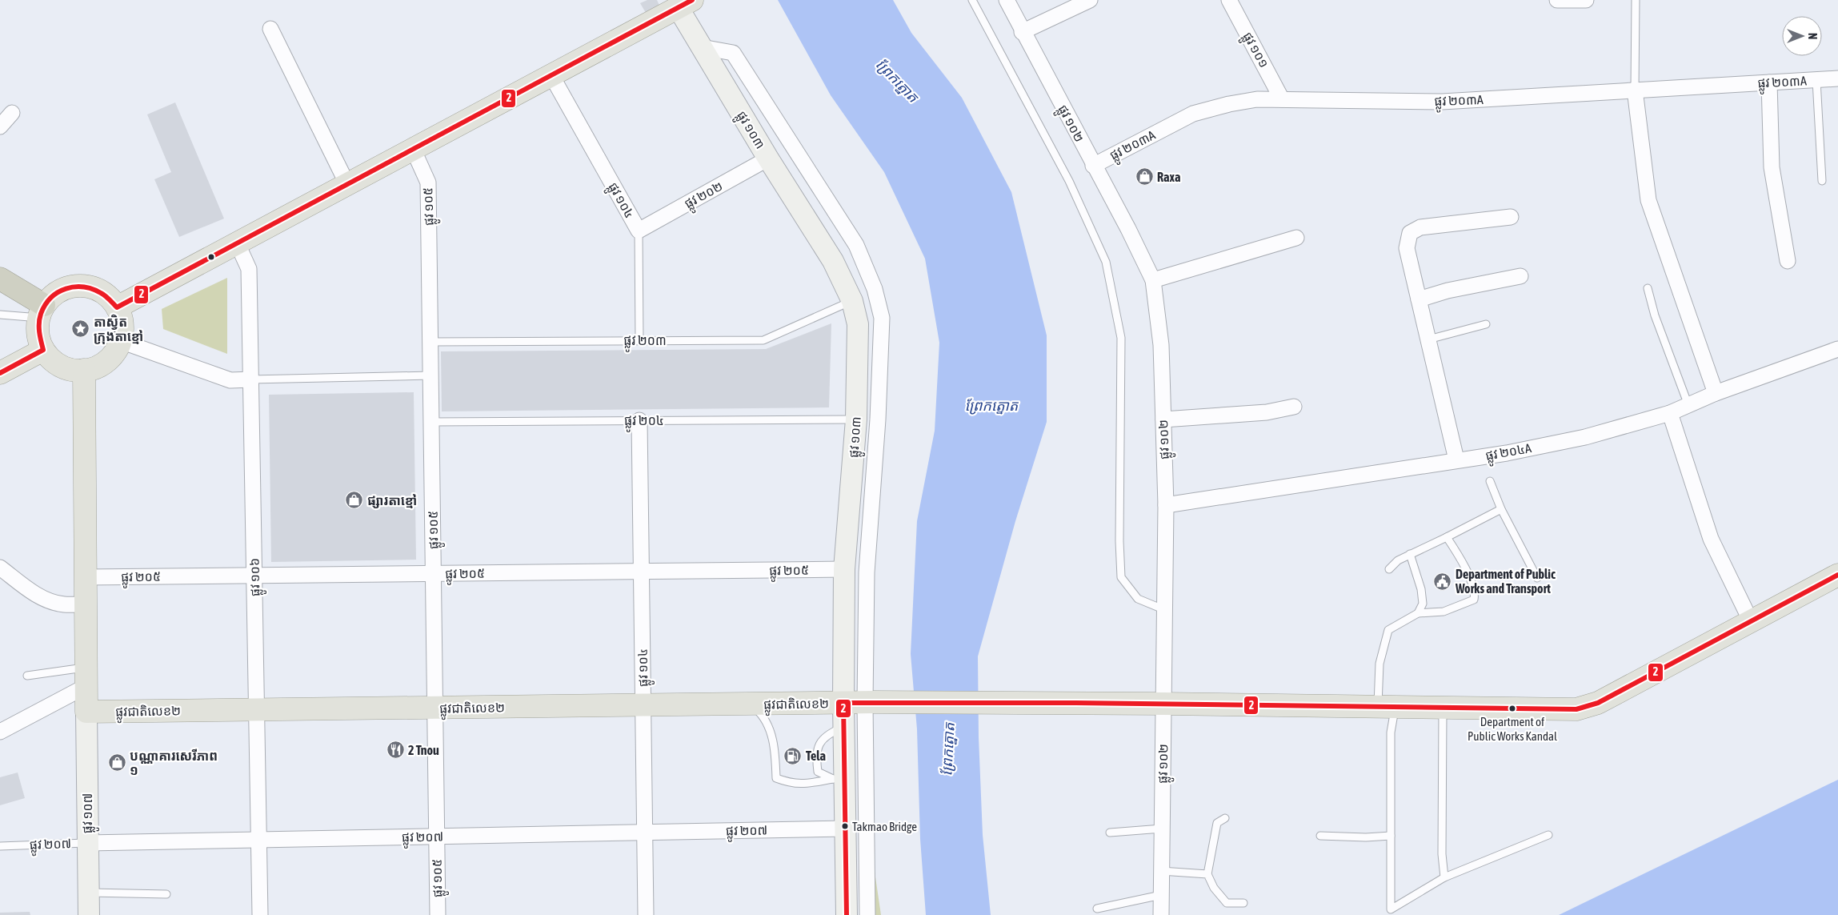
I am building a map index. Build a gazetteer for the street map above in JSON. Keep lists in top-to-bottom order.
{
  "streets": {
    "main road": ["ផ្លូវជាតិលេខ២"],
    "street": [
      "ផ្លូវ ១០១",
      "ផ្លូវ ២០៣A",
      "ផ្លូវ ១០២",
      "ផ្លូវ ១០៣",
      "ផ្លូវ ២០២",
      "ផ្លូវ ១០៤",
      "ផ្លូវ ១០៥",
      "ផ្លូវ ២០៤A",
      "ផ្លូវ ២០៥",
      "ផ្លូវ ១០៦",
      "ផ្លូវ ១០៧",
      "ផ្លូវ ២០៧"
    ],
    "lane": ["ផ្លូវ ២០៣", "ផ្លូវ ២០៤"]
  },
  "crossings": [
    ["ផ្លូវ ១០១", "ផ្លូវ ២០៣A"],
    ["ផ្លូវ ២០៣A", "ផ្លូវ ១០២"],
    ["ផ្លូវ ១០២", "ផ្លូវ ២០៤A"],
    ["ផ្លូវ ១០២", "ផ្លូវជាតិលេខ២"],
    ["ផ្លូវ ១០៣", "ផ្លូវ ២០២"],
    ["ផ្លូវ ១០៣", "ផ្លូវ ២០៣"],
    ["ផ្លូវ ១០៣", "ផ្លូវ ២០៤"],
    ["ផ្លូវ ១០៣", "ផ្លូវ ២០៥"],
    ["ផ្លូវ ១០៣", "ផ្លូវជាតិលេខ២"],
    ["ផ្លូវ ១០៣", "ផ្លូវ ២០៧"],
    ["ផ្លូវ ២០២", "ផ្លូវ ១០៤"],
    ["ផ្លូវ ១០៤", "ផ្លូវ ២០៣"],
    ["ផ្លូវ ១០៤", "ផ្លូវ ២០៤"],
    ["ផ្លូវ ១០៤", "ផ្លូវ ២០៥"],
    ["ផ្លូវ ១០៤", "ផ្លូវជាតិលេខ២"],
    ["ផ្លូវ ១០៤", "ផ្លូវ ២០៧"],
    ["ផ្លូវ ១០៥", "ផ្លូវ ២០៣"],
    ["ផ្លូវ ១០៥", "ផ្លូវ ២០៤"],
    ["ផ្លូវ ១០៥", "ផ្លូវ ២០៥"],
    ["ផ្លូវ ១០៥", "ផ្លូវជាតិលេខ២"],
    ["ផ្លូវ ១០៥", "ផ្លូវ ២០៧"],
    ["ផ្លូវ ២០៥", "ផ្លូវ ១០៦"],
    ["ផ្លូវ ១០៦", "ផ្លូវជាតិលេខ២"],
    ["ផ្លូវ ១០៦", "ផ្លូវ ២០៧"],
    ["ផ្លូវជាតិលេខ២", "ផ្លូវ ១០៧"],
    ["ផ្លូវ ១០៧", "ផ្លូវ ២០៧"]
  ],
  "water": ["ព្រែកត្នោត"],
  "places": {
    "shop": ["Raxa", "ផ្សារតាខ្មៅ", "បណ្ណាគារសេរីភាព ១"],
    "place": ["តាស្វុិត ក្រុងតាខ្មៅ"],
    "public building": ["Department of Public Works and Transport"],
    "other": ["Department of Public Works Kandal", "Takmao Bridge"],
    "restaurant": ["2 Tnou"],
    "fuel station": ["Tela"]
  },
  "lines": ["transit line 2"],
  "north": "right"
}
